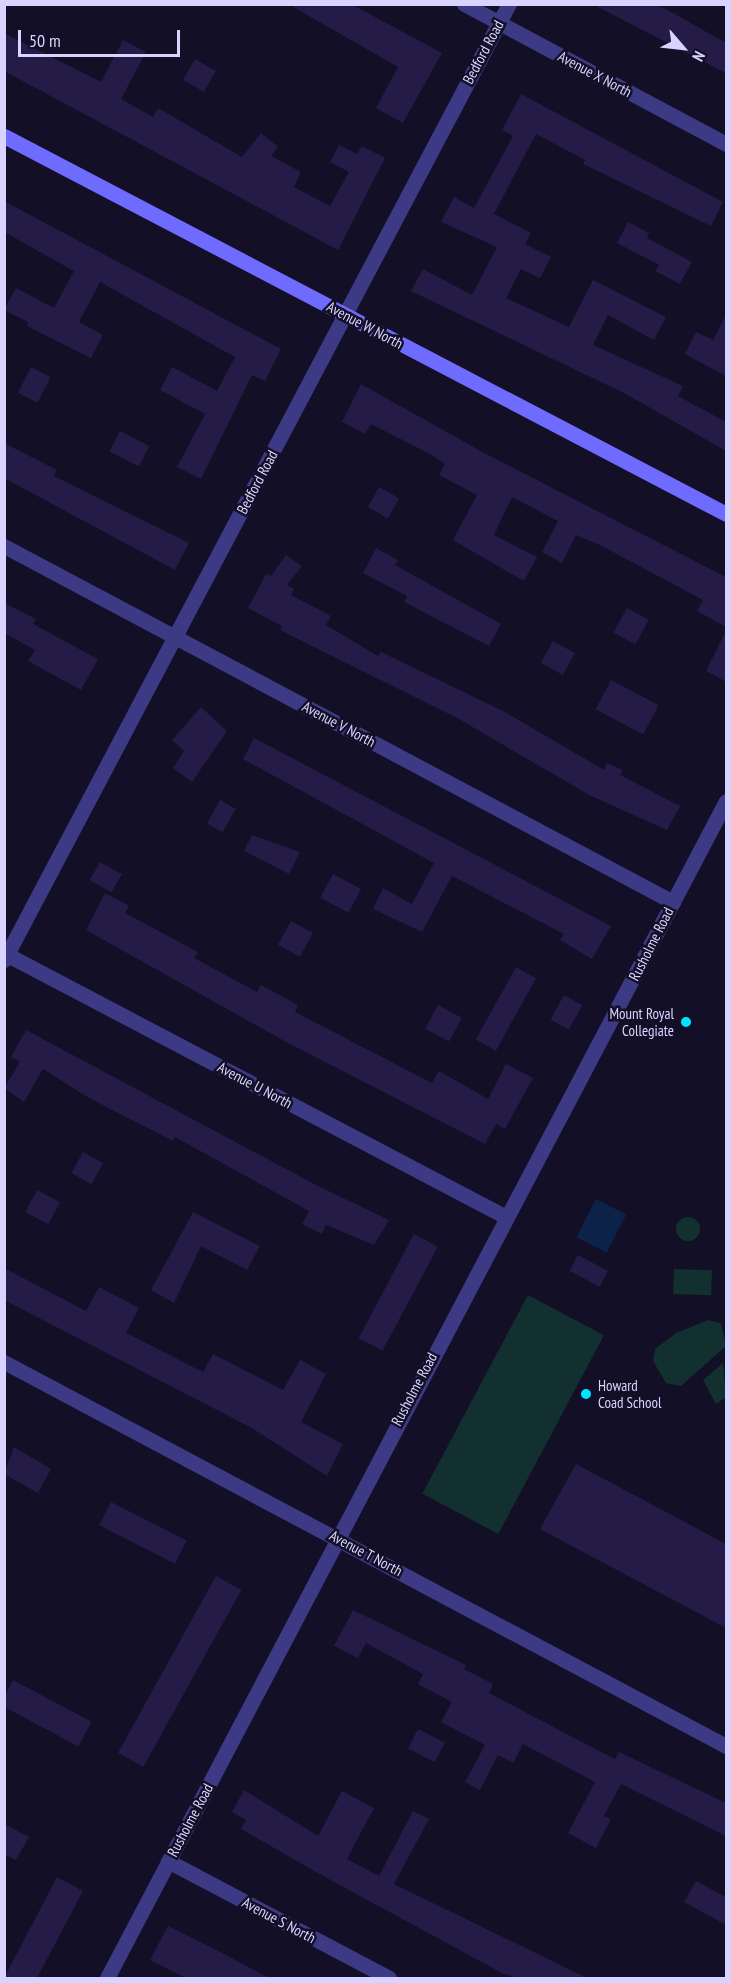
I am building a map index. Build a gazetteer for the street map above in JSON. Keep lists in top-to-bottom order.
{
  "streets": {
    "street": [
      "Bedford Road",
      "Avenue X North",
      "Avenue W North",
      "Avenue V North",
      "Rusholme Road",
      "Avenue U North",
      "Avenue T North",
      "Avenue S North"
    ]
  },
  "crossings": [
    ["Bedford Road", "Avenue X North"],
    ["Bedford Road", "Avenue W North"],
    ["Bedford Road", "Avenue V North"],
    ["Bedford Road", "Avenue U North"],
    ["Avenue V North", "Rusholme Road"],
    ["Rusholme Road", "Avenue U North"],
    ["Rusholme Road", "Avenue T North"],
    ["Rusholme Road", "Avenue S North"]
  ],
  "places": ["Mount Royal Collegiate", "Howard Coad School"],
  "scale_bar": "50 m",
  "north": "bottom right"
}
